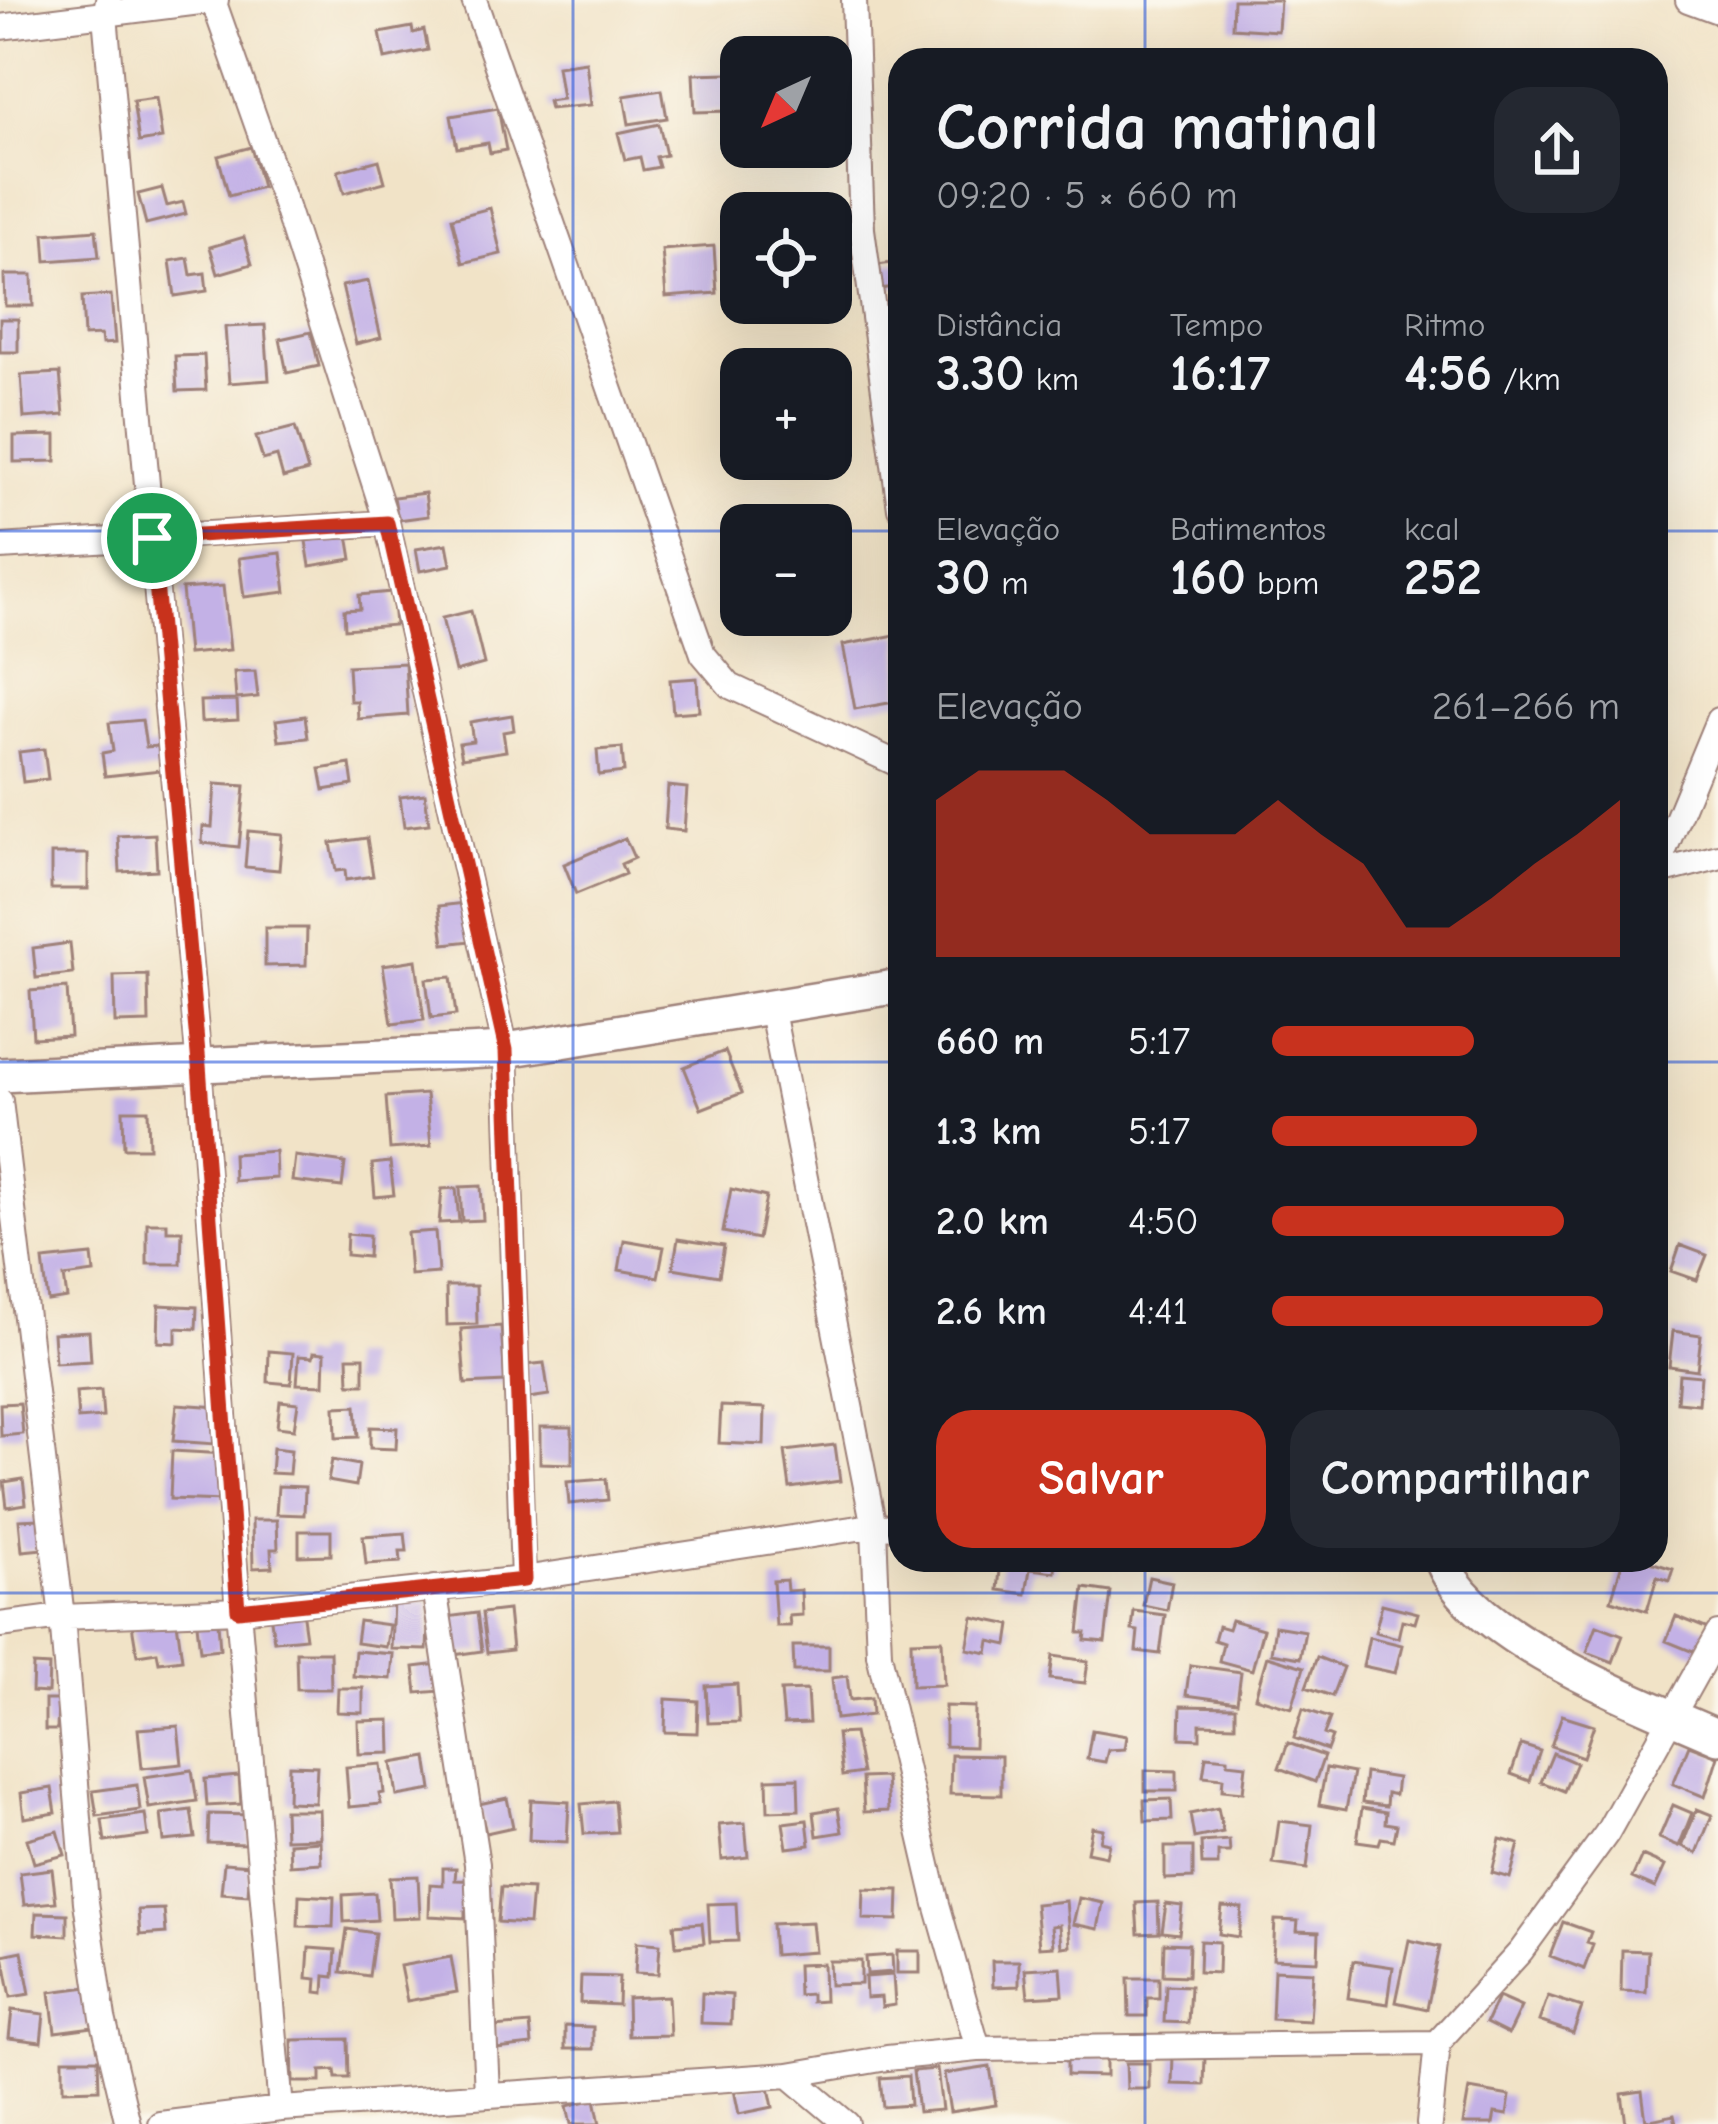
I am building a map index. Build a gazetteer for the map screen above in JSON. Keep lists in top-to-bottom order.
{
  "north": "bottom left",
  "page": {
    "map_buttons": ["+", "−"],
    "heading": ["Corrida matinal", "09:20 · 5 × 660 m"],
    "stats": [
      ["Distância", "3.30 km"],
      ["Tempo", "16:17"],
      ["Ritmo", "4:56 /km"],
      ["Elevação", "30 m"],
      ["Batimentos", "160 bpm"],
      ["kcal", "252"]
    ],
    "chart": ["Elevação", "261–266 m"],
    "list": [
      {
        "name": "660 m",
        "note": "5:17"
      },
      {
        "name": "1.3 km",
        "note": "5:17"
      },
      {
        "name": "2.0 km",
        "note": "4:50"
      },
      {
        "name": "2.6 km",
        "note": "4:41"
      }
    ],
    "buttons": ["Salvar", "Compartilhar"]
  }
}
